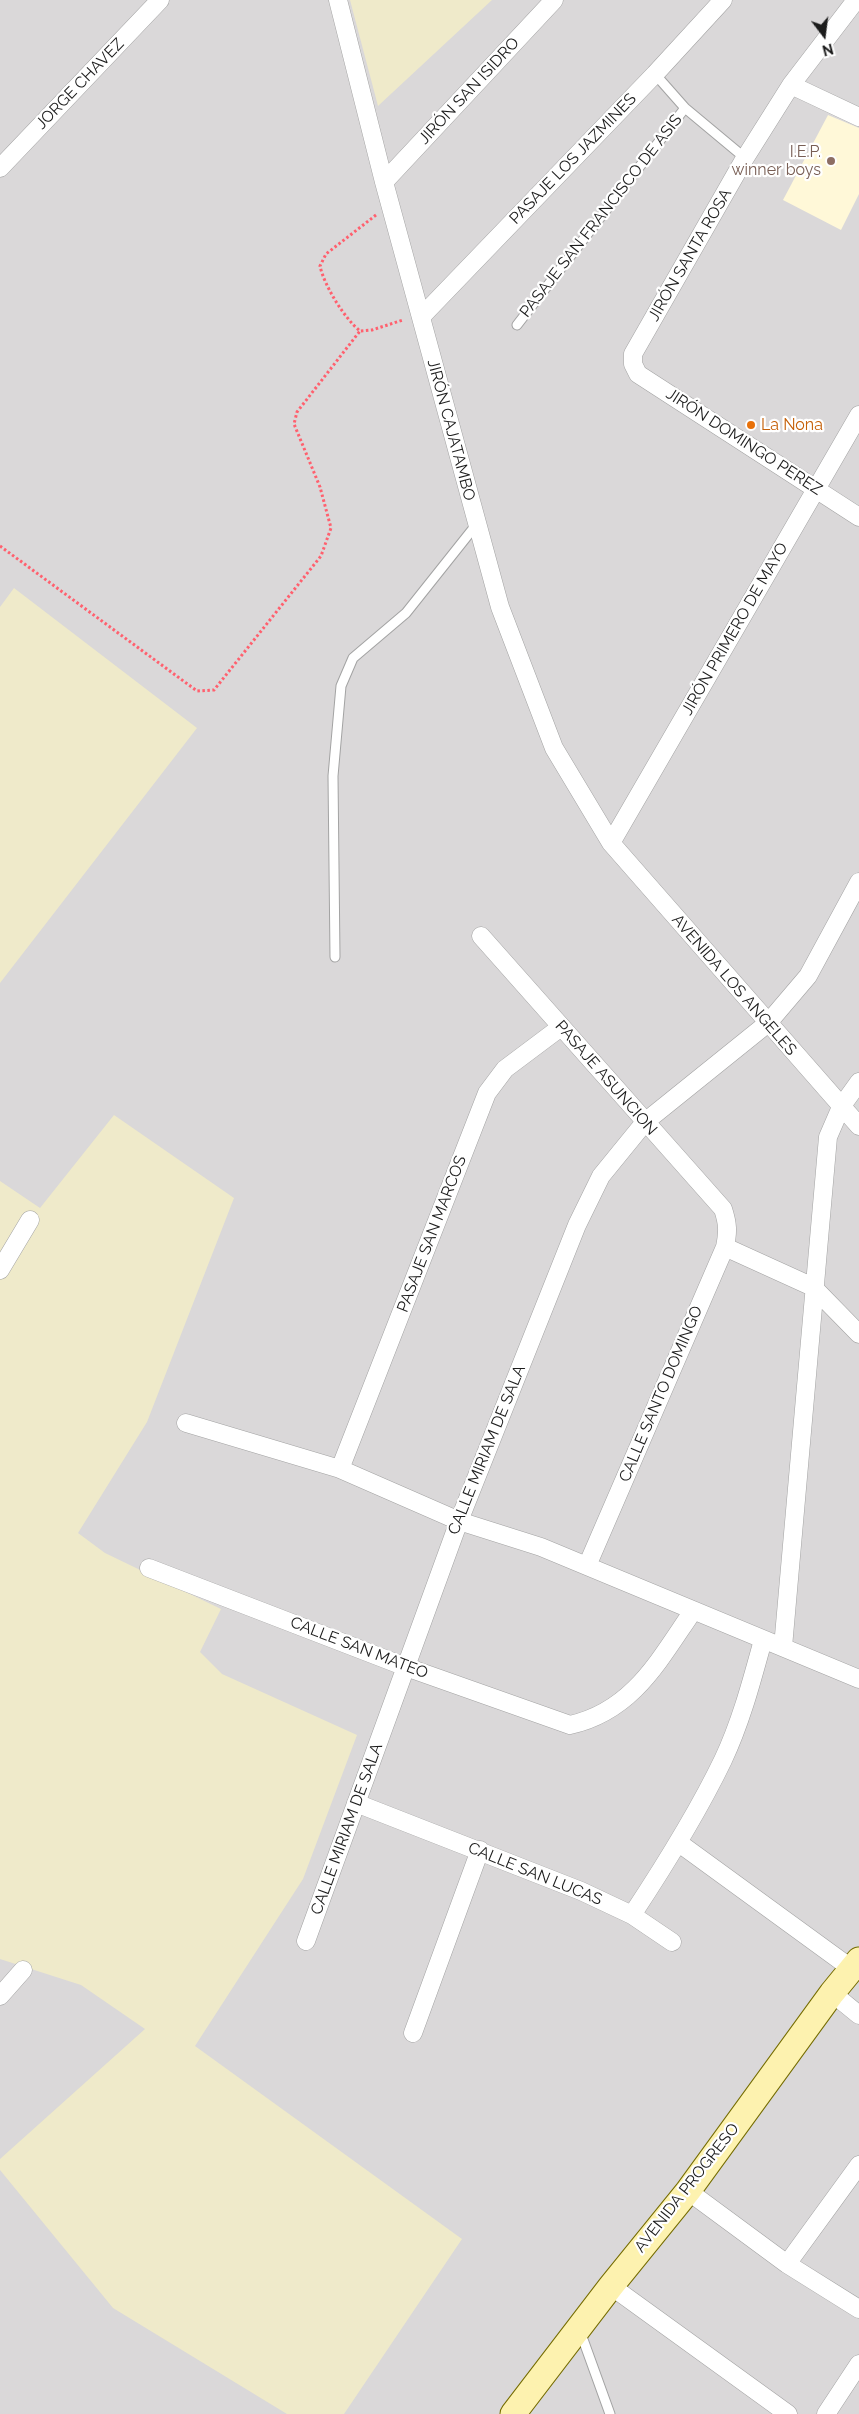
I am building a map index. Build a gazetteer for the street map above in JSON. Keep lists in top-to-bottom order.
{
  "streets": {
    "street": [
      "JORGE CHAVEZ",
      "JIRÓN SAN ISIDRO",
      "PASAJE LOS JAZMINES",
      "JIRÓN SANTA ROSA",
      "JIRÓN CAJATAMBO",
      "JIRÓN DOMINGO PEREZ",
      "JIRÓN PRIMERO DE MAYO",
      "AVENIDA LOS ANGELES",
      "PASAJE ASUNCION",
      "PASAJE SAN MARCOS",
      "CALLE SANTO DOMINGO",
      "CALLE MIRIAM DE SALA",
      "CALLE SAN MATEO",
      "CALLE SAN LUCAS",
      "AVENIDA PROGRESO"
    ],
    "lane": ["PASAJE SAN FRANCISCO DE ASIS"]
  },
  "crossings": [
    ["JIRÓN SAN ISIDRO", "JIRÓN CAJATAMBO"],
    ["PASAJE LOS JAZMINES", "JIRÓN CAJATAMBO"],
    ["JIRÓN SANTA ROSA", "JIRÓN DOMINGO PEREZ"],
    ["JIRÓN CAJATAMBO", "JIRÓN PRIMERO DE MAYO"],
    ["JIRÓN CAJATAMBO", "AVENIDA LOS ANGELES"],
    ["JIRÓN DOMINGO PEREZ", "JIRÓN PRIMERO DE MAYO"],
    ["JIRÓN PRIMERO DE MAYO", "AVENIDA LOS ANGELES"],
    ["AVENIDA LOS ANGELES", "CALLE MIRIAM DE SALA"],
    ["PASAJE ASUNCION", "PASAJE SAN MARCOS"],
    ["PASAJE ASUNCION", "CALLE SANTO DOMINGO"],
    ["PASAJE ASUNCION", "CALLE MIRIAM DE SALA"],
    ["CALLE MIRIAM DE SALA", "CALLE SAN MATEO"],
    ["CALLE MIRIAM DE SALA", "CALLE SAN LUCAS"]
  ],
  "places": ["I.E.P. winner boys", "La Nona"],
  "north": "bottom"
}
